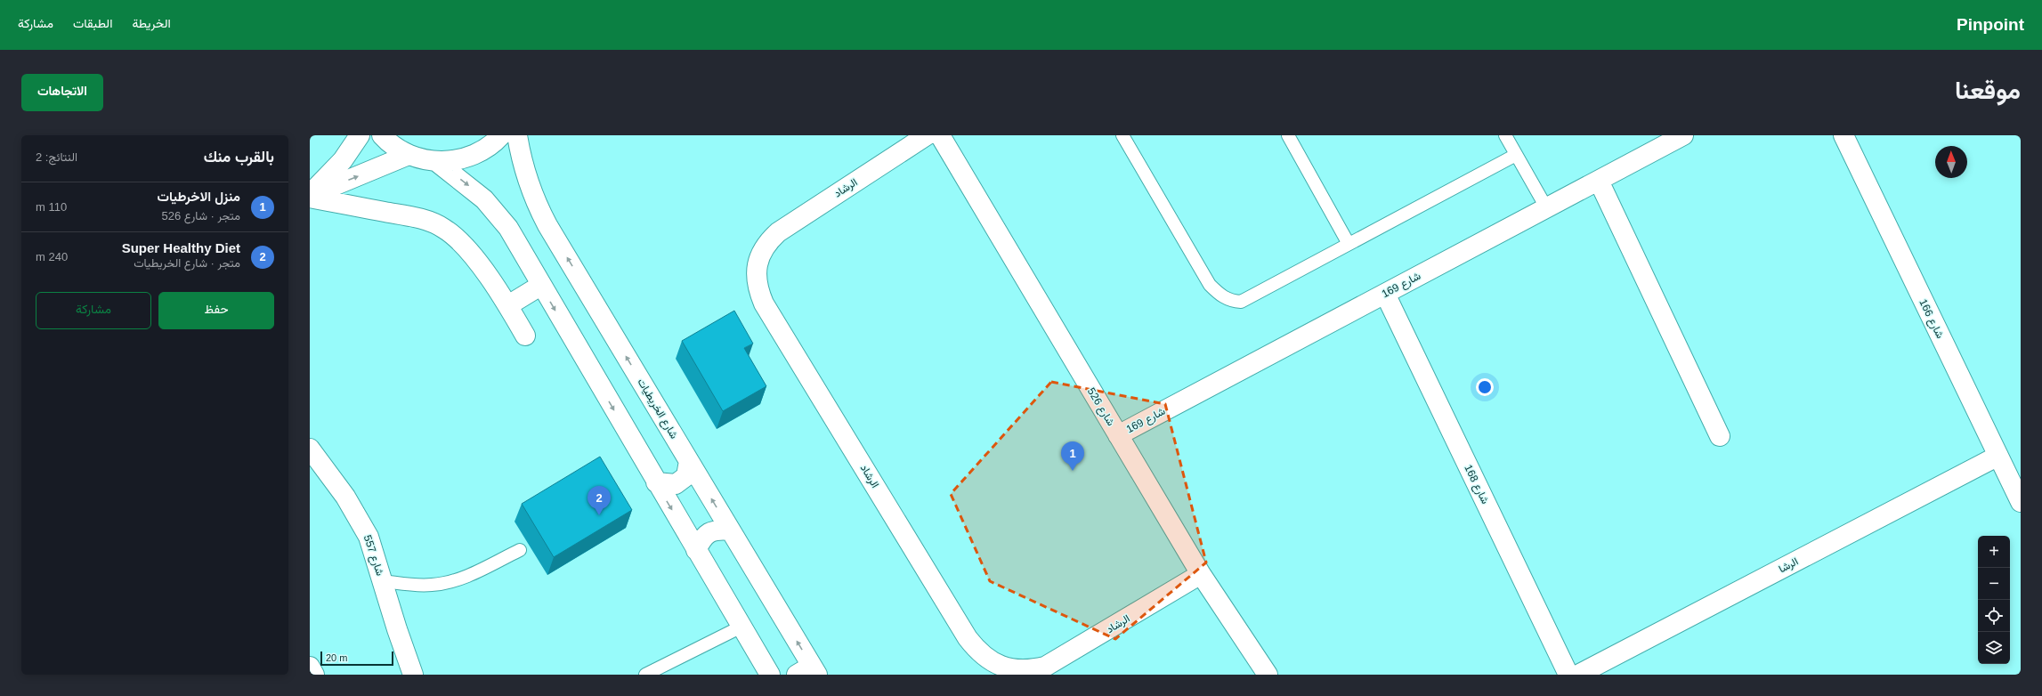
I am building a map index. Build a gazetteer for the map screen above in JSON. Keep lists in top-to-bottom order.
{
  "streets": {
    "street": [
      "الرشاد",
      "شارع 169",
      "شارع 166",
      "شارع 526",
      "شارع الخريطيات",
      "شارع 168",
      "شارع 557",
      "الرشا"
    ]
  },
  "crossings": [
    ["الرشاد", "شارع 526"],
    ["شارع 169", "شارع 526"],
    ["شارع 169", "شارع 168"],
    ["شارع 166", "الرشا"]
  ],
  "scale_bar": "20 m",
  "north": "top",
  "page": {
    "header": "Pinpoint",
    "nav": ["الخريطة", "الطبقات", "مشاركة"],
    "title": "موقعنا",
    "buttons": [
      "الاتجاهات",
      ["حفظ", "مشاركة"]
    ],
    "heading": ["بالقرب منك", "النتائج: 2"],
    "list": [
      {
        "mark": "1",
        "name": "منزل الاخرطيات",
        "note": "متجر · شارع 526",
        "value": "110 m"
      },
      {
        "mark": "2",
        "name": "Super Healthy Diet",
        "note": "متجر · شارع الخريطيات",
        "value": "240 m"
      }
    ],
    "pins": ["1", "2"],
    "map_buttons": ["+", "−"],
    "scale": "20 m"
  }
}
